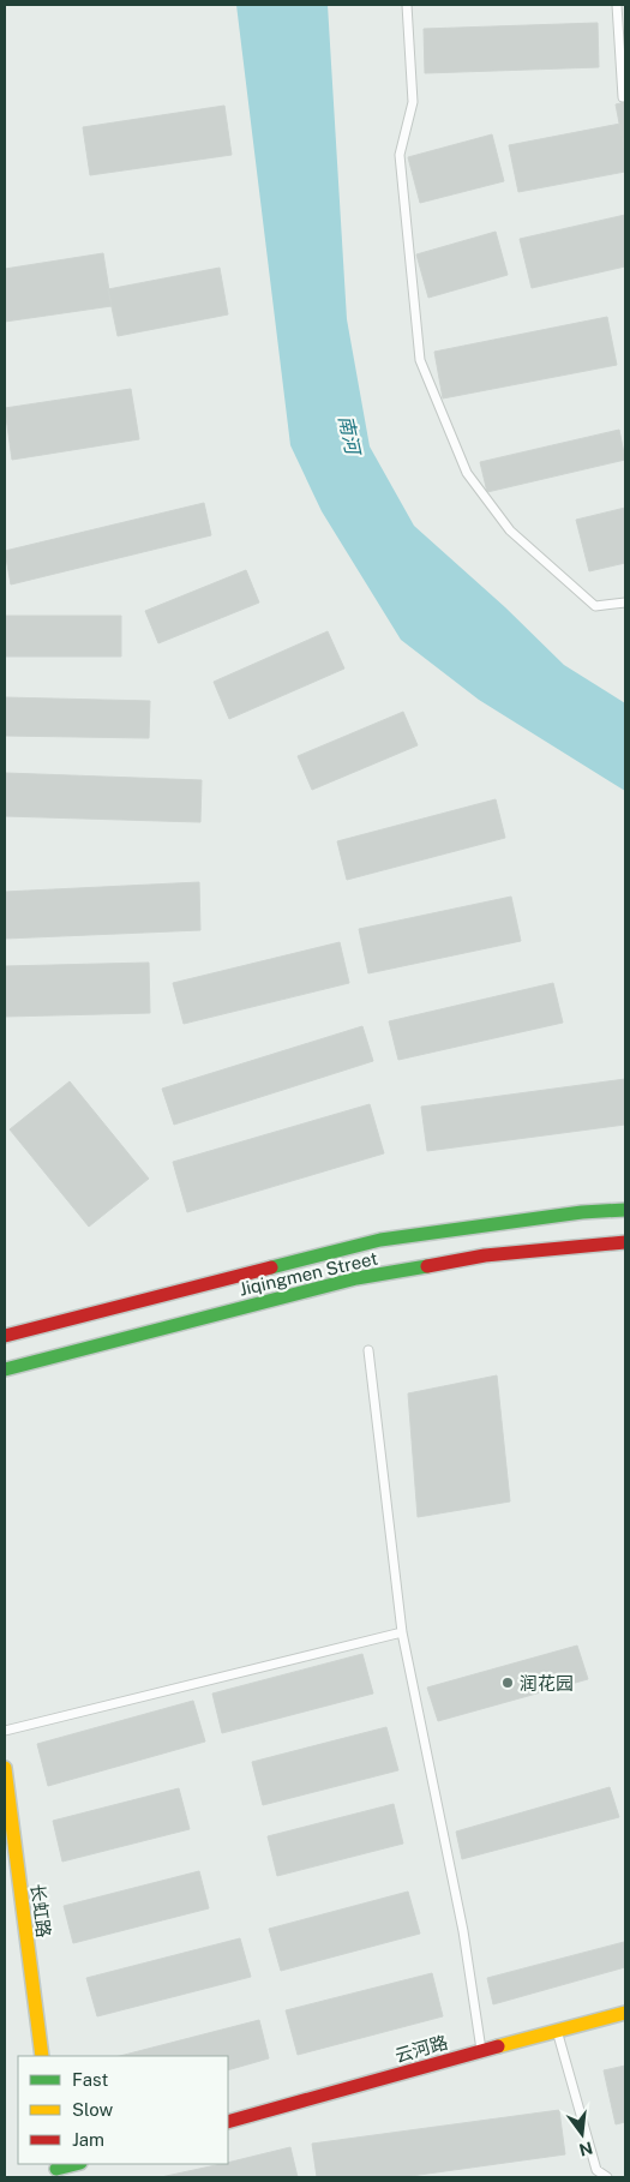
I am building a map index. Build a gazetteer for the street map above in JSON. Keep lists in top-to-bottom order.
{
  "streets": {
    "main road": ["Jiqingmen Street", "长虹路", "云河路"]
  },
  "water": ["南河"],
  "places": ["润花园"],
  "legend": ["Fast", "Slow", "Jam"],
  "north": "bottom"
}
